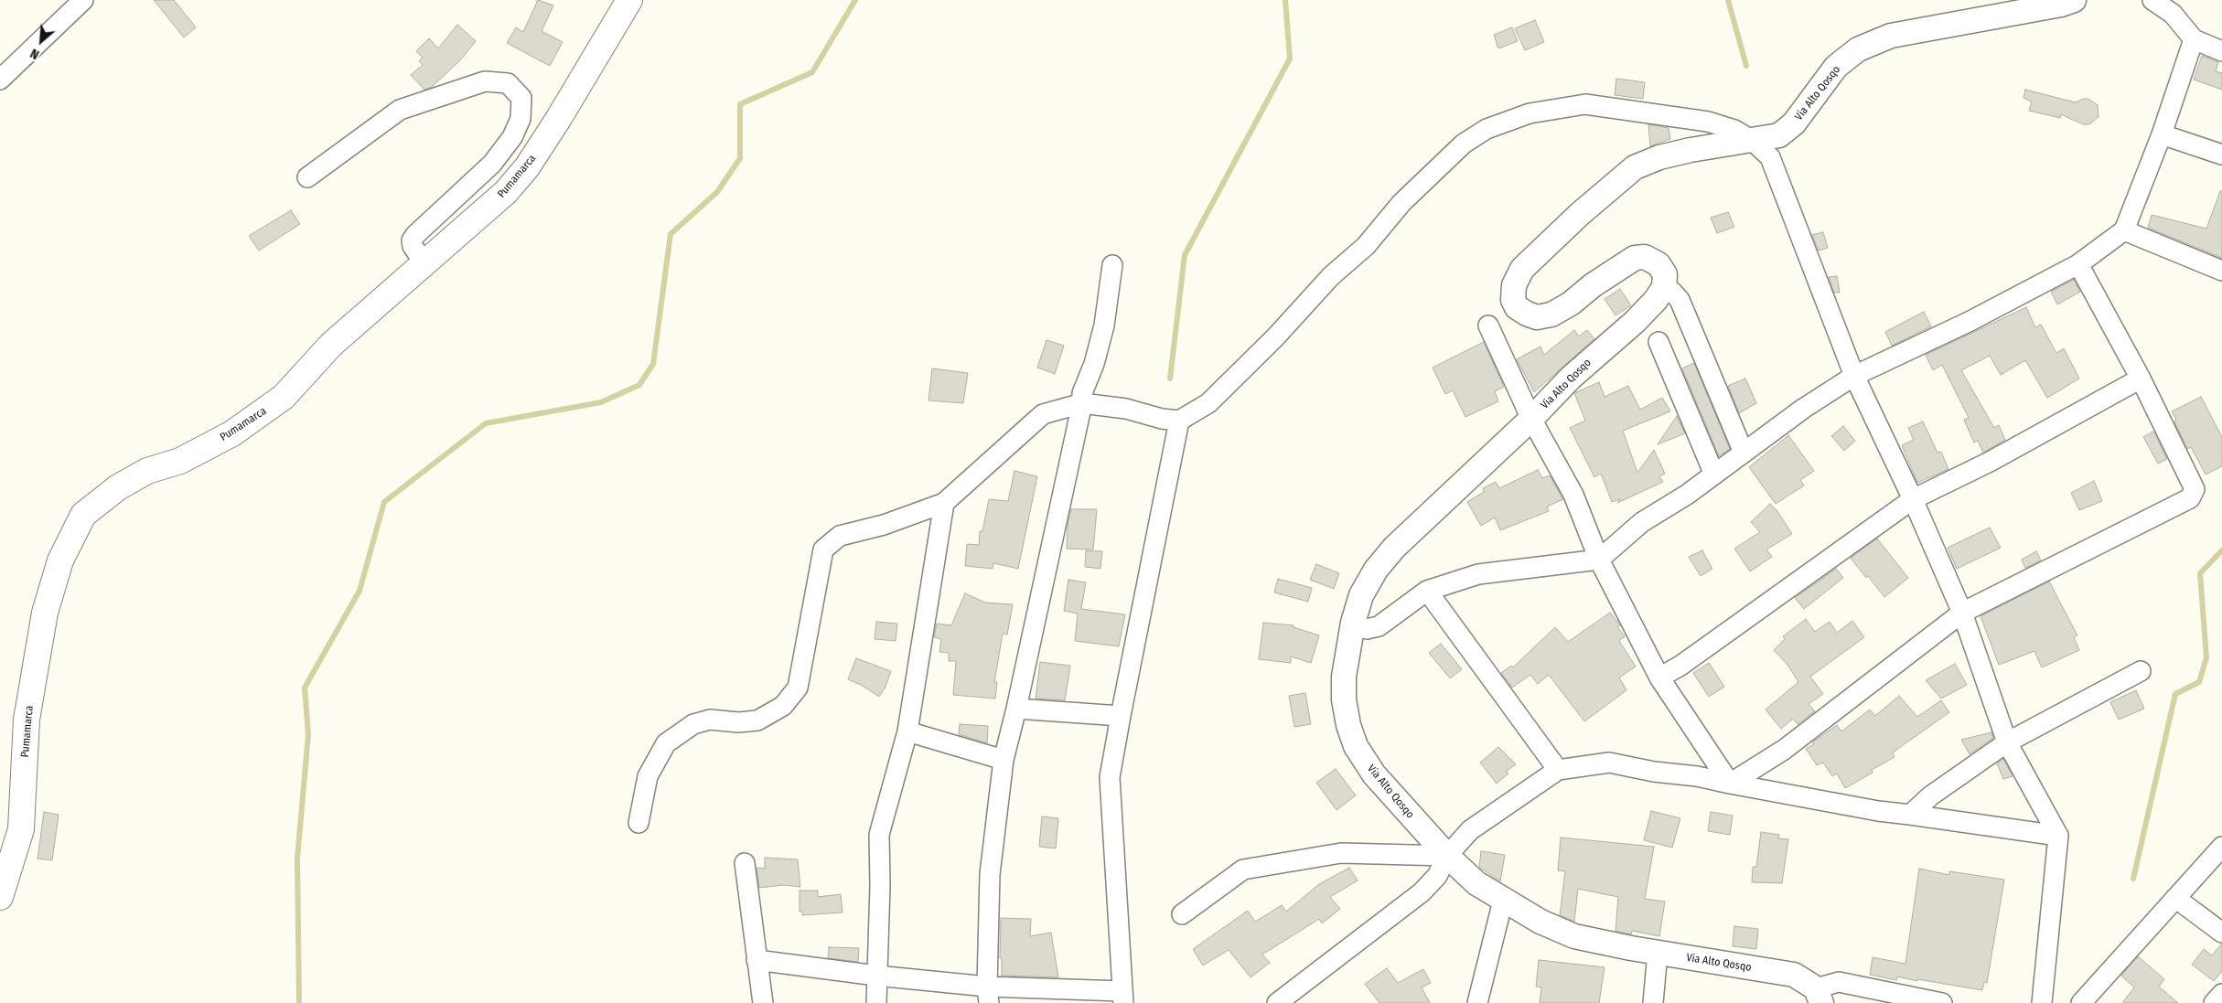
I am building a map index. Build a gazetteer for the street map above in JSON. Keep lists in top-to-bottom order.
{
  "streets": {
    "main road": ["Pumamarca"],
    "street": ["Via Alto Qosqo"]
  },
  "north": "bottom left"
}
